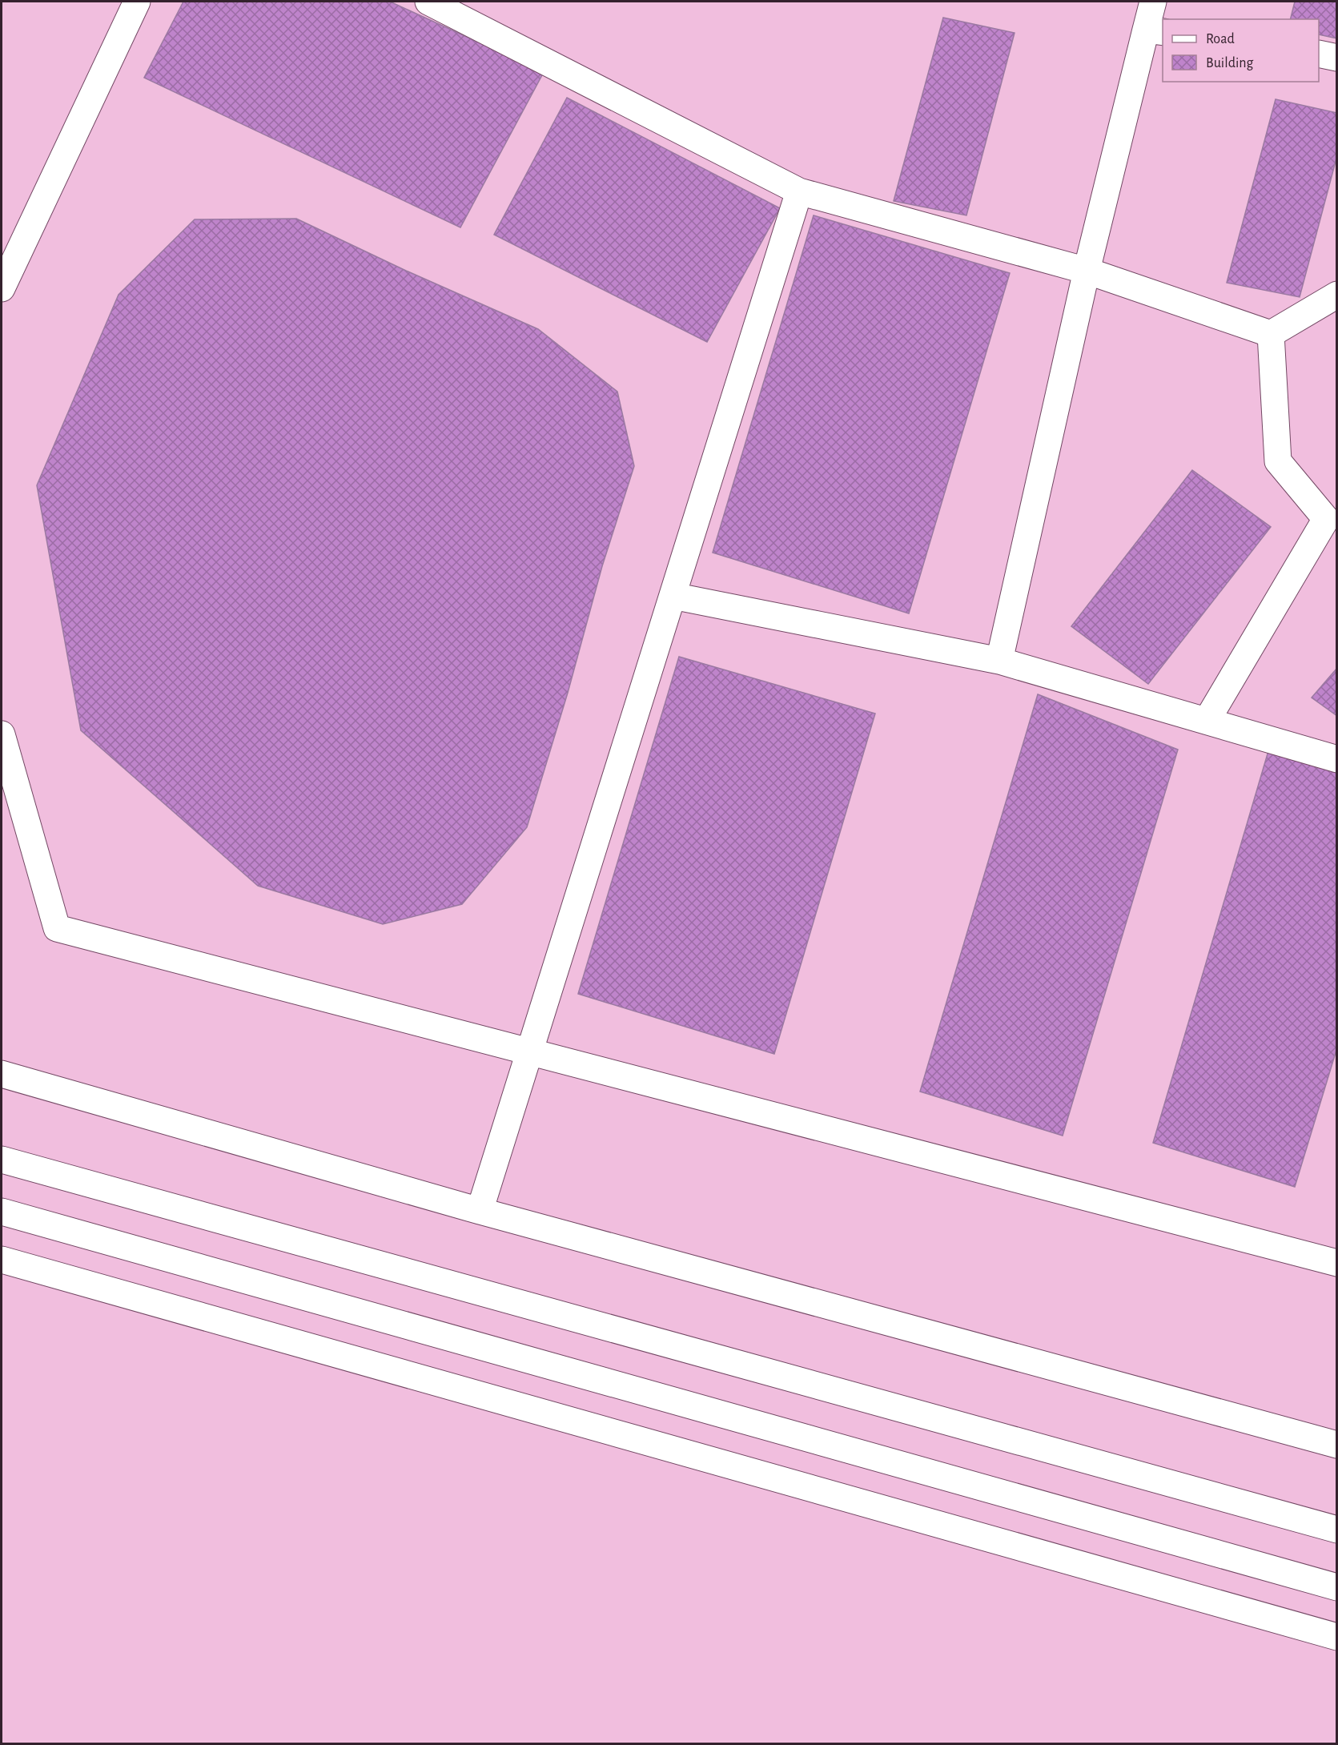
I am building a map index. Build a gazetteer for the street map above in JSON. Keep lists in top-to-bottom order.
{
  "legend": ["Road", "Building"]
}
